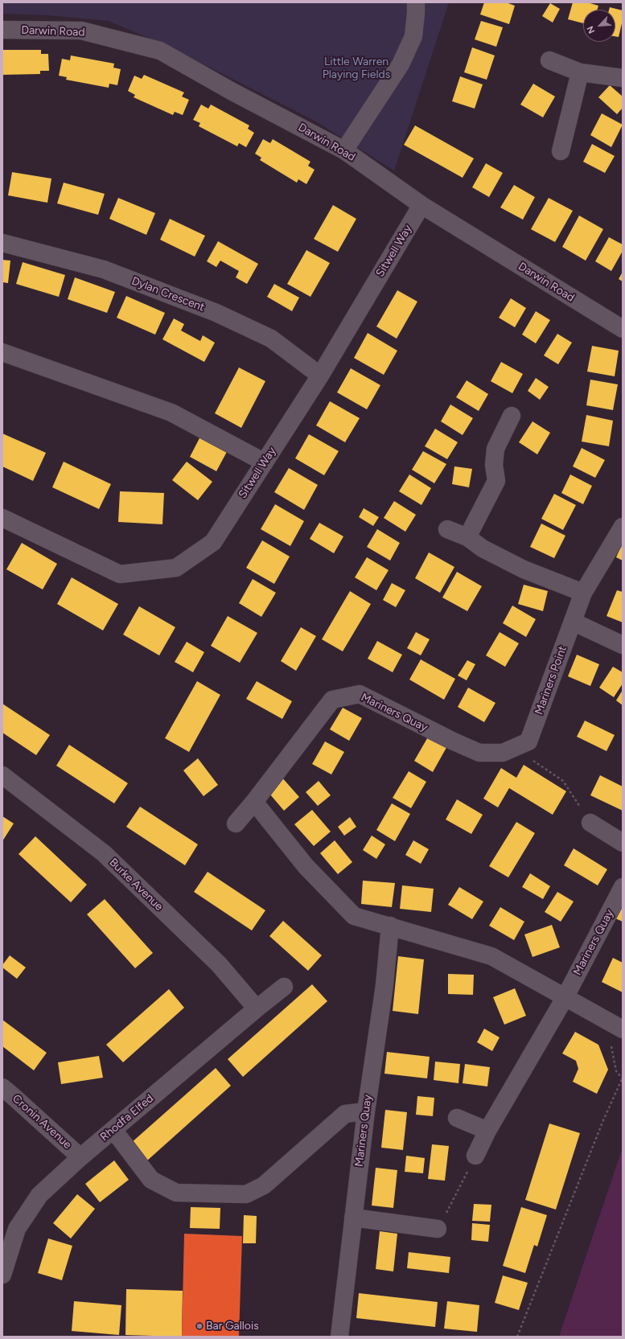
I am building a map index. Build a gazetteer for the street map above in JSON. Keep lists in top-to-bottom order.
{
  "streets": {
    "street": [
      "Darwin Road",
      "Sitwell Way",
      "Dylan Crescent",
      "Mariners Point",
      "Mariners Quay",
      "Burke Avenue",
      "Rhodfa Elfed",
      "Cronin Avenue"
    ]
  },
  "crossings": [
    ["Darwin Road", "Sitwell Way"],
    ["Sitwell Way", "Dylan Crescent"],
    ["Mariners Point", "Mariners Quay"],
    ["Burke Avenue", "Rhodfa Elfed"],
    ["Rhodfa Elfed", "Cronin Avenue"]
  ],
  "parks": ["Little Warren Playing Fields"],
  "places": ["Bar Gallois"],
  "north": "bottom left"
}
